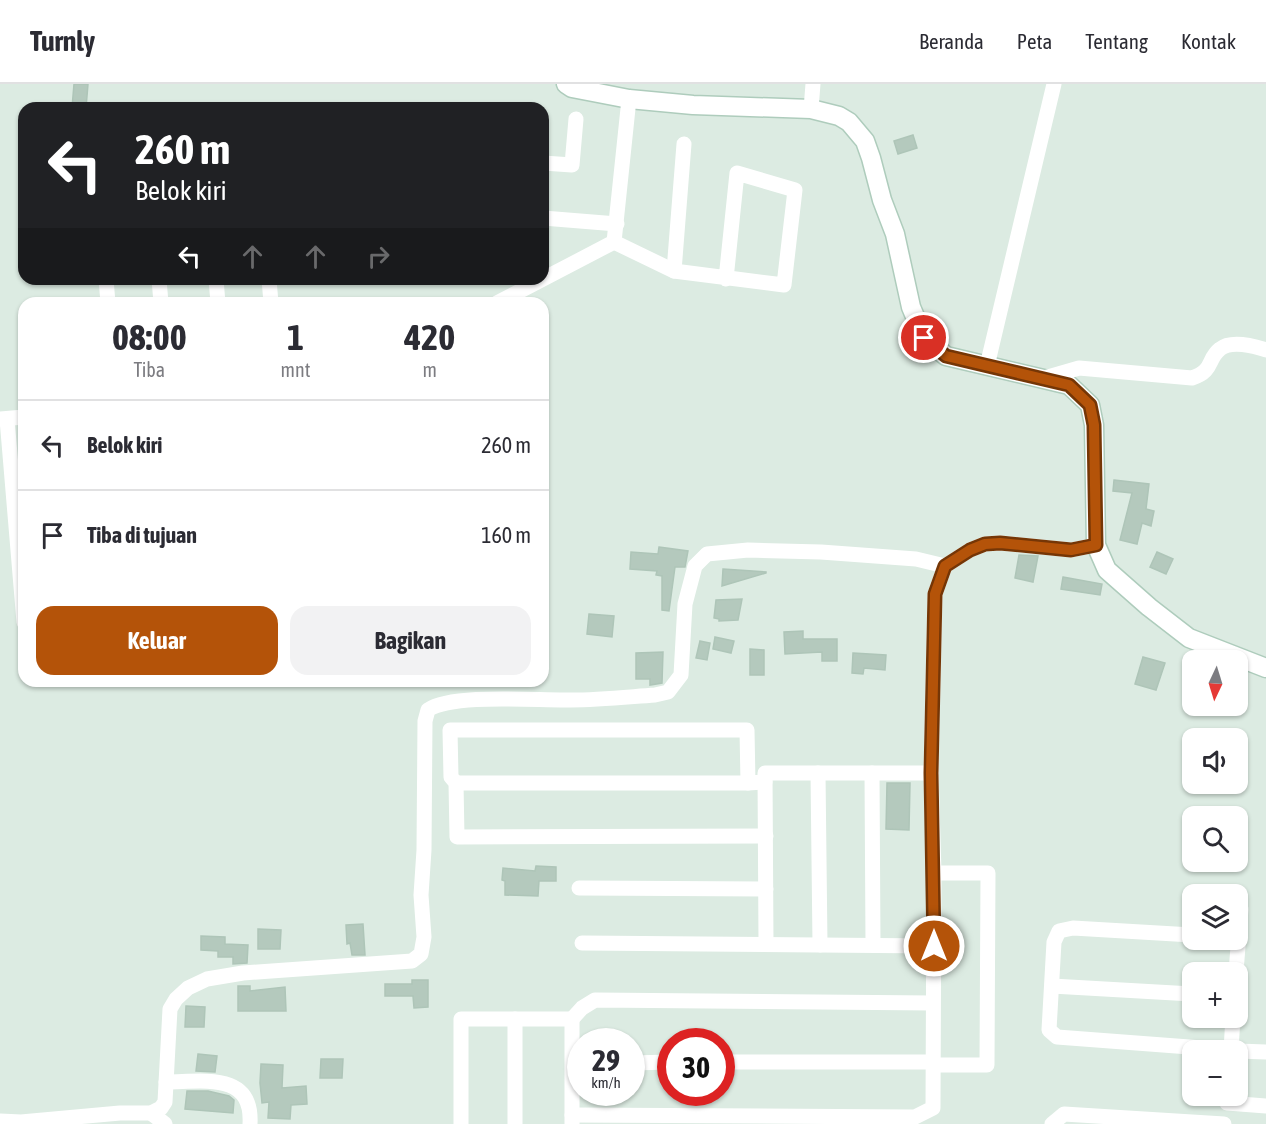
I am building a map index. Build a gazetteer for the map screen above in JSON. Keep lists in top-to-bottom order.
{
  "north": "bottom",
  "page": {
    "header": "Turnly",
    "nav": [
      "Beranda",
      "Peta",
      "Tentang",
      "Kontak"
    ],
    "turn": ["260 m", "Belok kiri"],
    "eta": [
      "08:00",
      "Tiba",
      "1",
      "mnt",
      "420",
      "m"
    ],
    "list": [
      {
        "name": "Belok kiri",
        "value": "260 m"
      },
      {
        "name": "Tiba di tujuan",
        "value": "160 m"
      }
    ],
    "buttons": ["Keluar", "Bagikan"],
    "map_buttons": ["+", "−"],
    "speed": "29 km/h",
    "limit": "30"
  }
}
